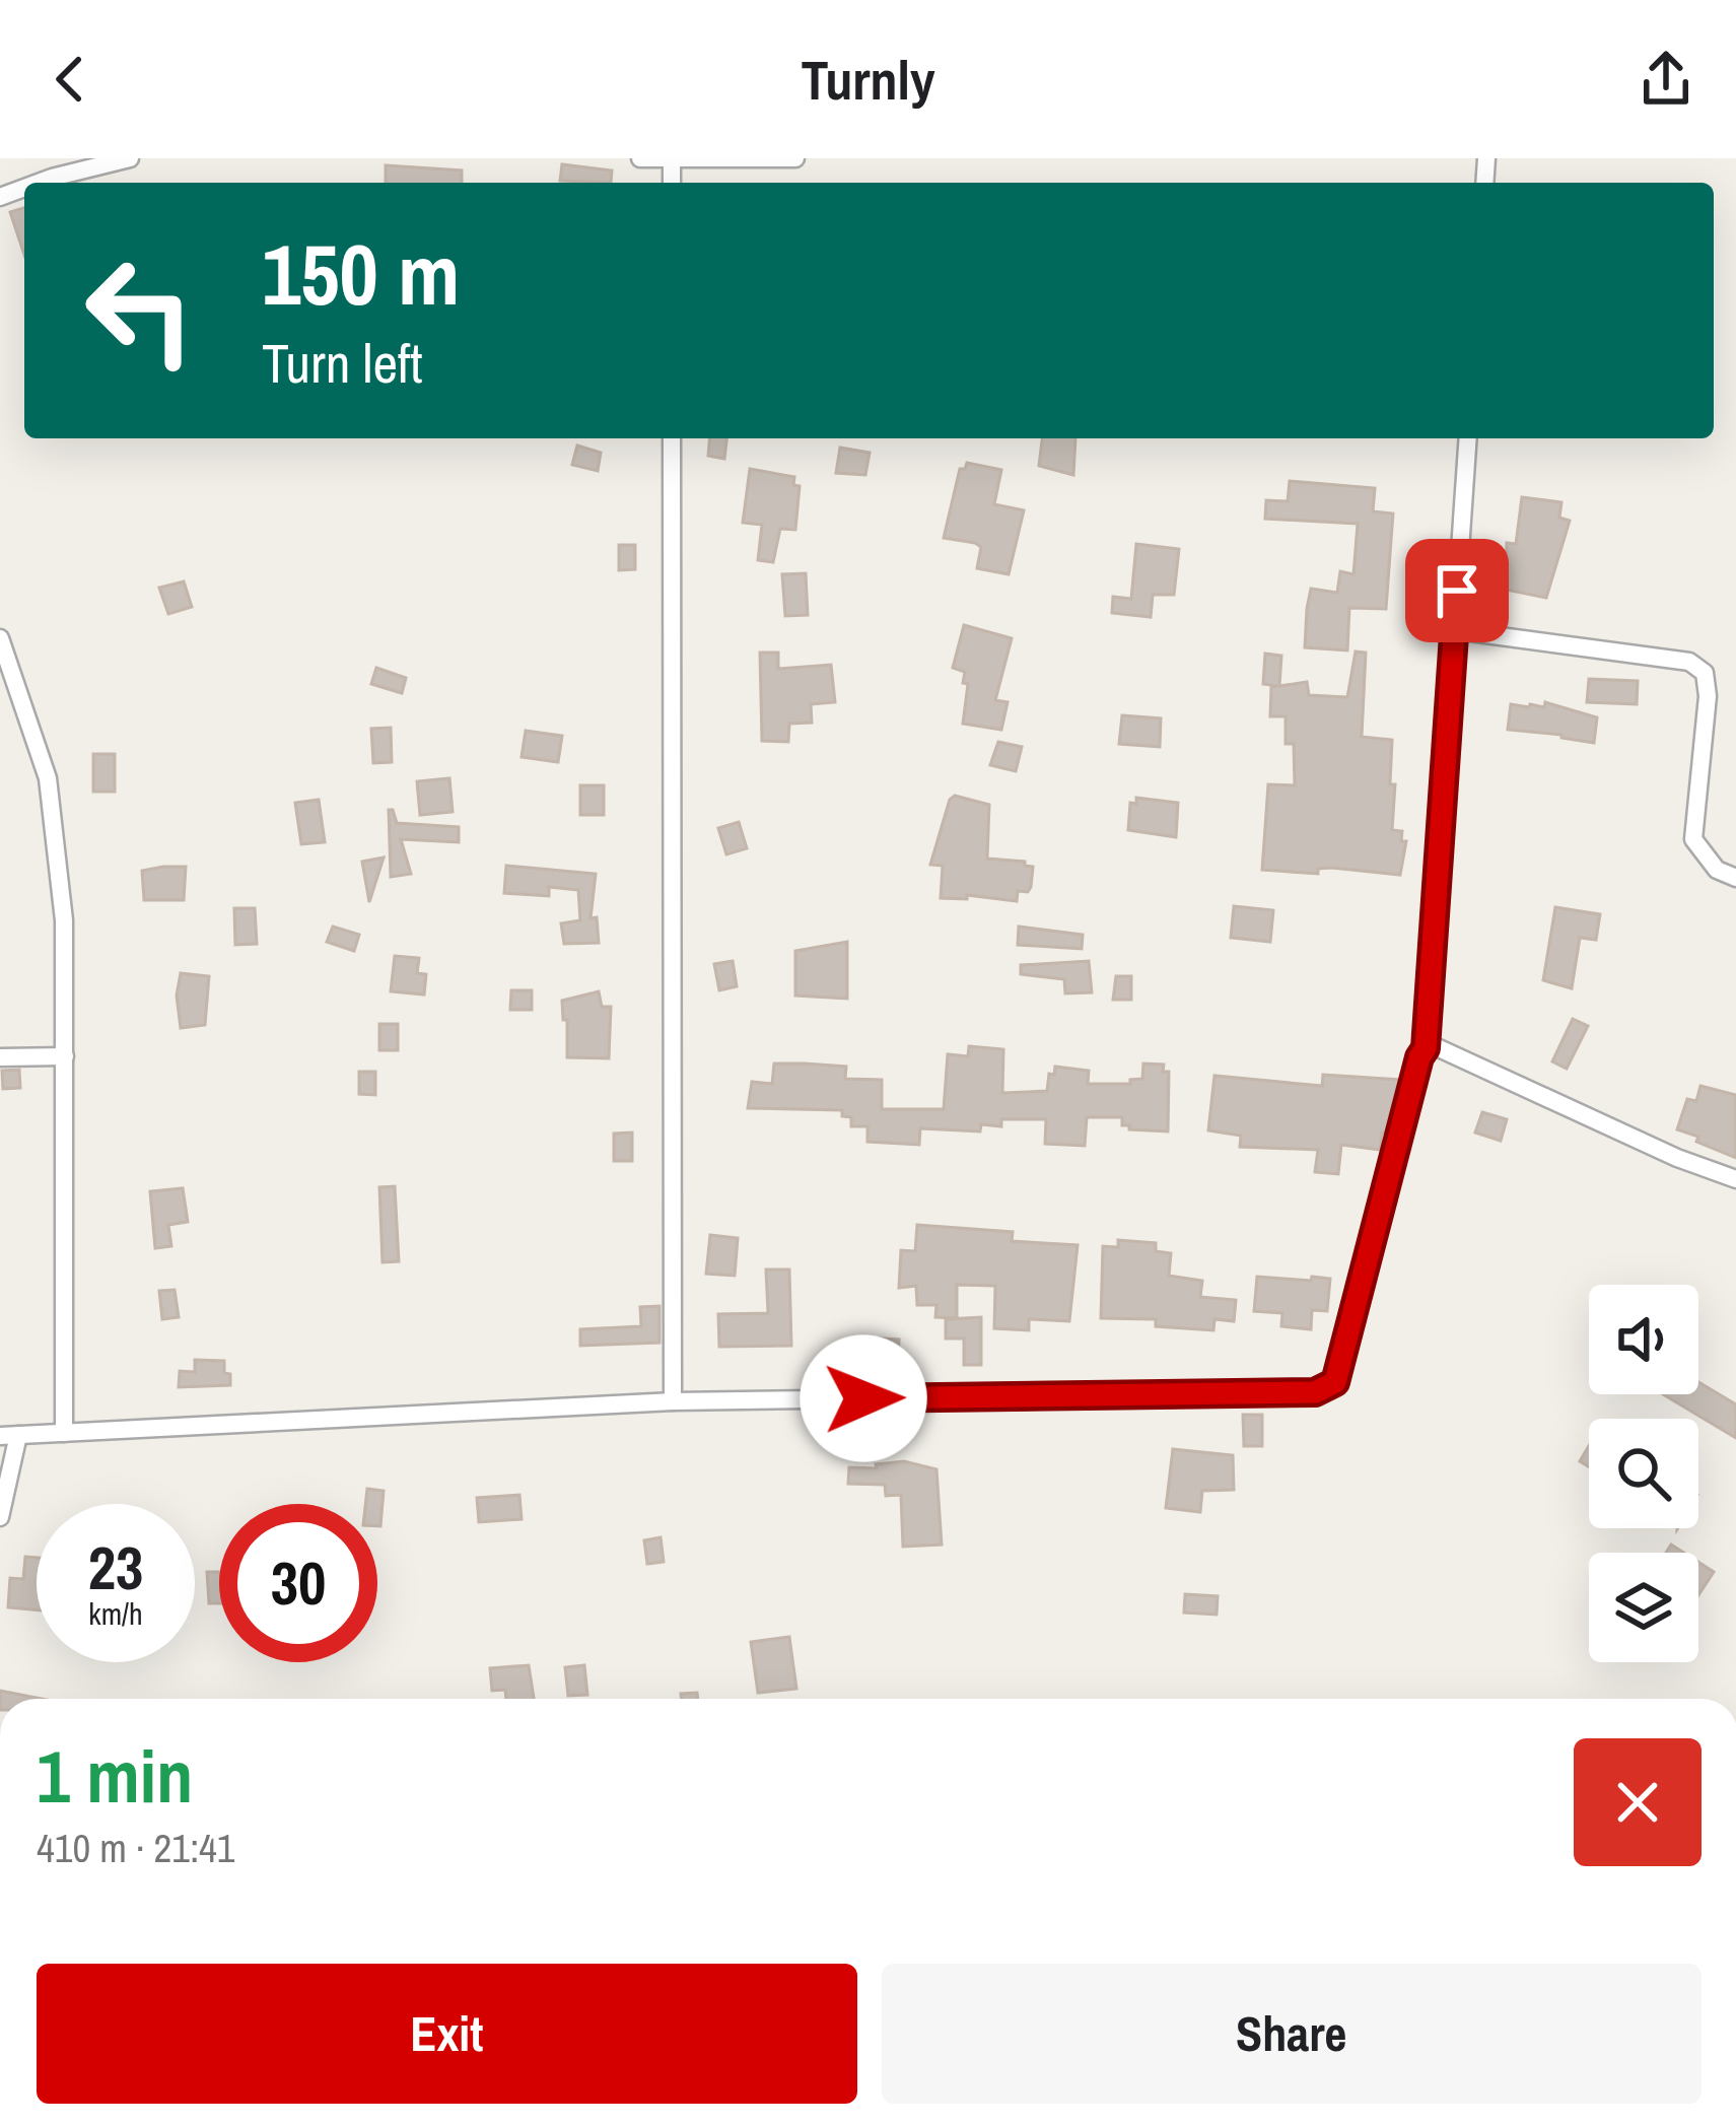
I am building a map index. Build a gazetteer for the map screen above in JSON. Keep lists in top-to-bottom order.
{
  "page": {
    "header": "Turnly",
    "turn": ["150 m", "Turn left"],
    "speed": "23 km/h",
    "limit": "30",
    "heading": ["1 min", "410 m · 21:41"],
    "buttons": ["Exit", "Share"]
  }
}
